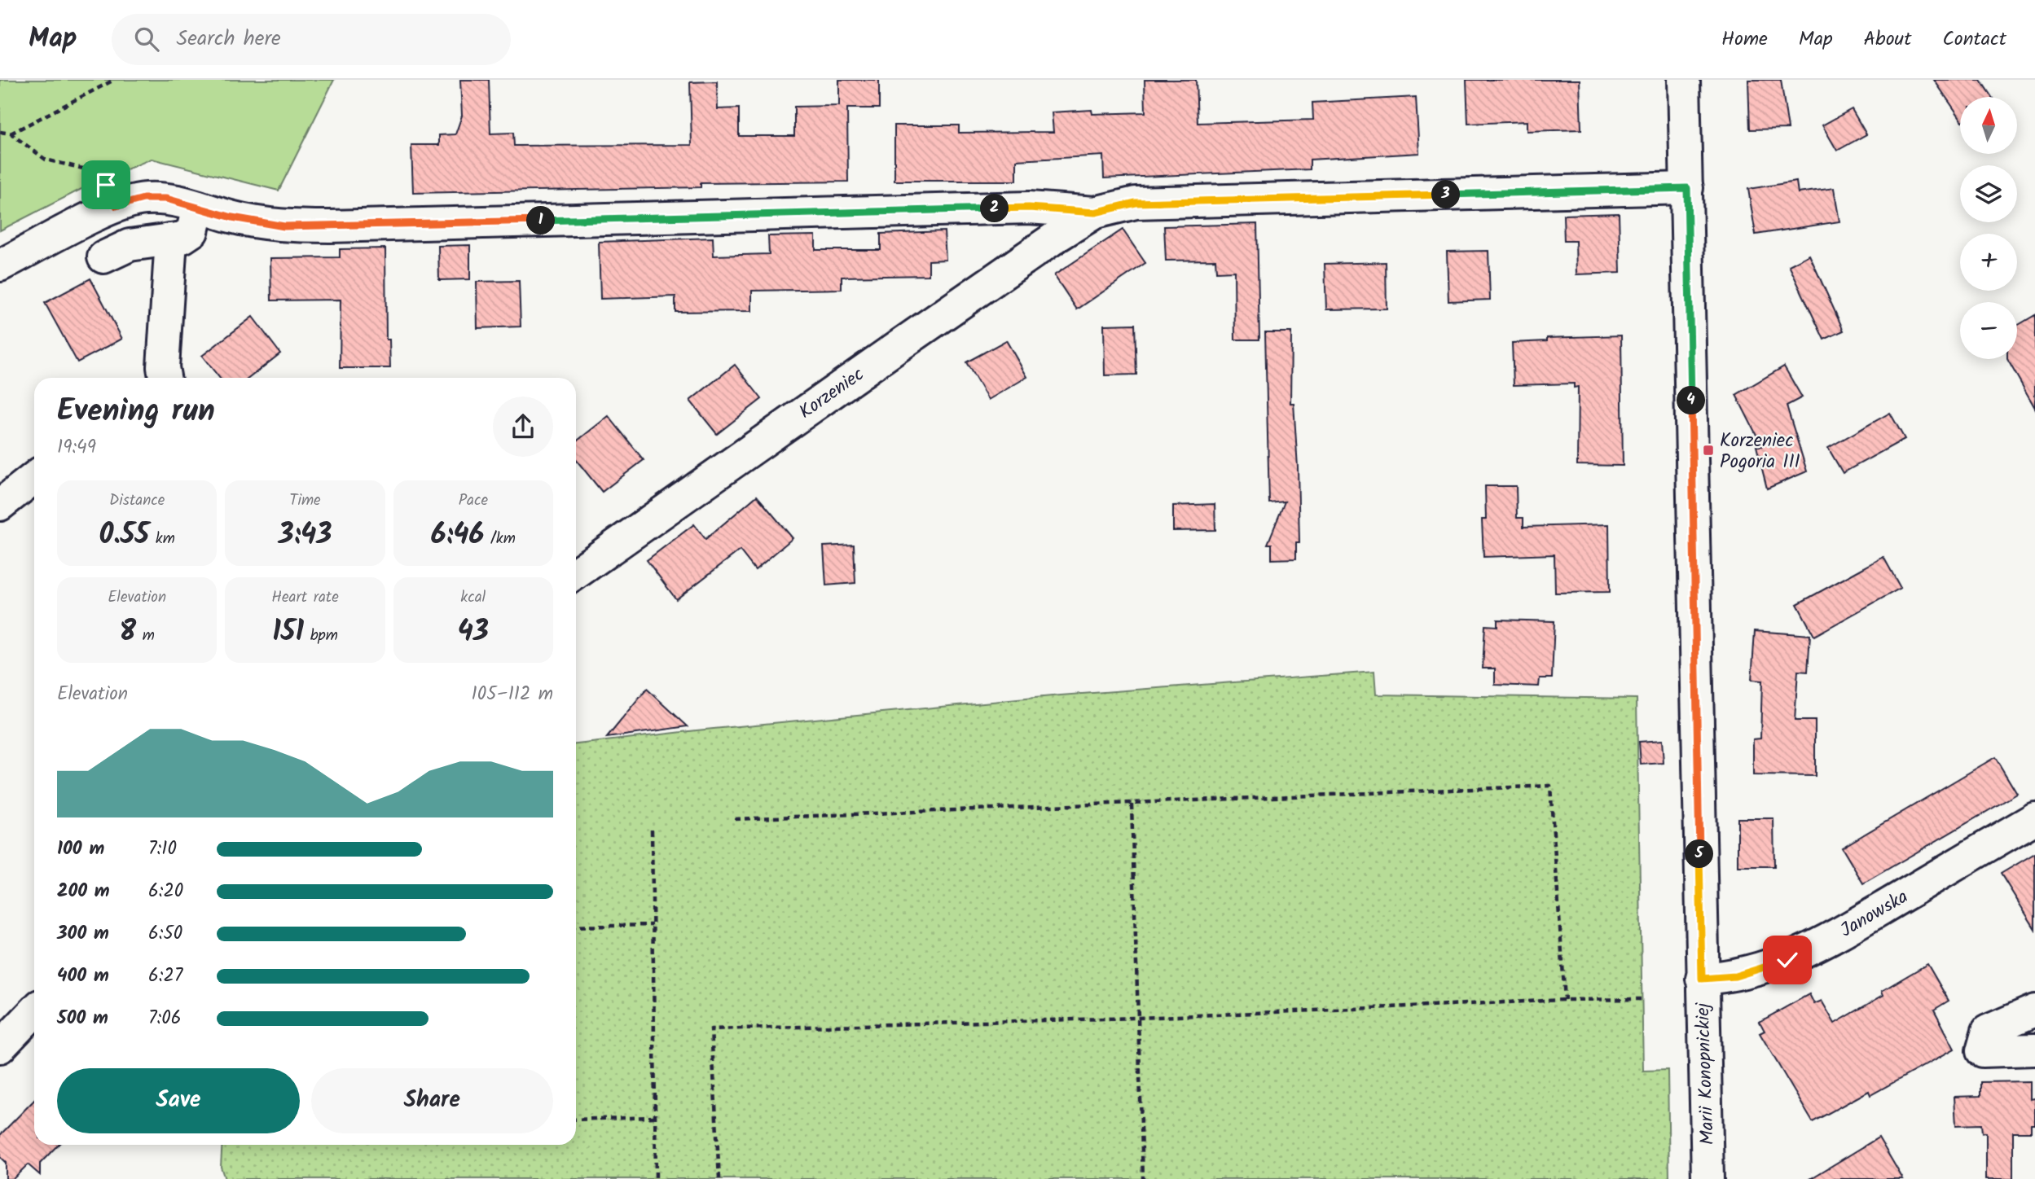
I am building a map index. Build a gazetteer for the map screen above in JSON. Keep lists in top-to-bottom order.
{
  "streets": {
    "street": ["Korzeniec", "Janowska", "Marii Konopnickiej"]
  },
  "crossings": [
    ["Janowska", "Marii Konopnickiej"]
  ],
  "places": {
    "transit": ["Korzeniec Pogoria III"]
  },
  "north": "top",
  "page": {
    "header": "Map",
    "search": "Search here",
    "nav": [
      "Home",
      "Map",
      "About",
      "Contact"
    ],
    "map_buttons": ["+", "−"],
    "pins": [
      "3",
      "2",
      "1",
      "4",
      "5"
    ],
    "heading": ["Evening run", "19:49"],
    "stats": [
      ["Distance", "0.55 km"],
      ["Time", "3:43"],
      ["Pace", "6:46 /km"],
      ["Elevation", "8 m"],
      ["Heart rate", "151 bpm"],
      ["kcal", "43"]
    ],
    "chart": ["Elevation", "105–112 m"],
    "list": [
      {
        "name": "100 m",
        "note": "7:10"
      },
      {
        "name": "200 m",
        "note": "6:20"
      },
      {
        "name": "300 m",
        "note": "6:50"
      },
      {
        "name": "400 m",
        "note": "6:27"
      },
      {
        "name": "500 m",
        "note": "7:06"
      }
    ],
    "buttons": ["Save", "Share"]
  }
}
